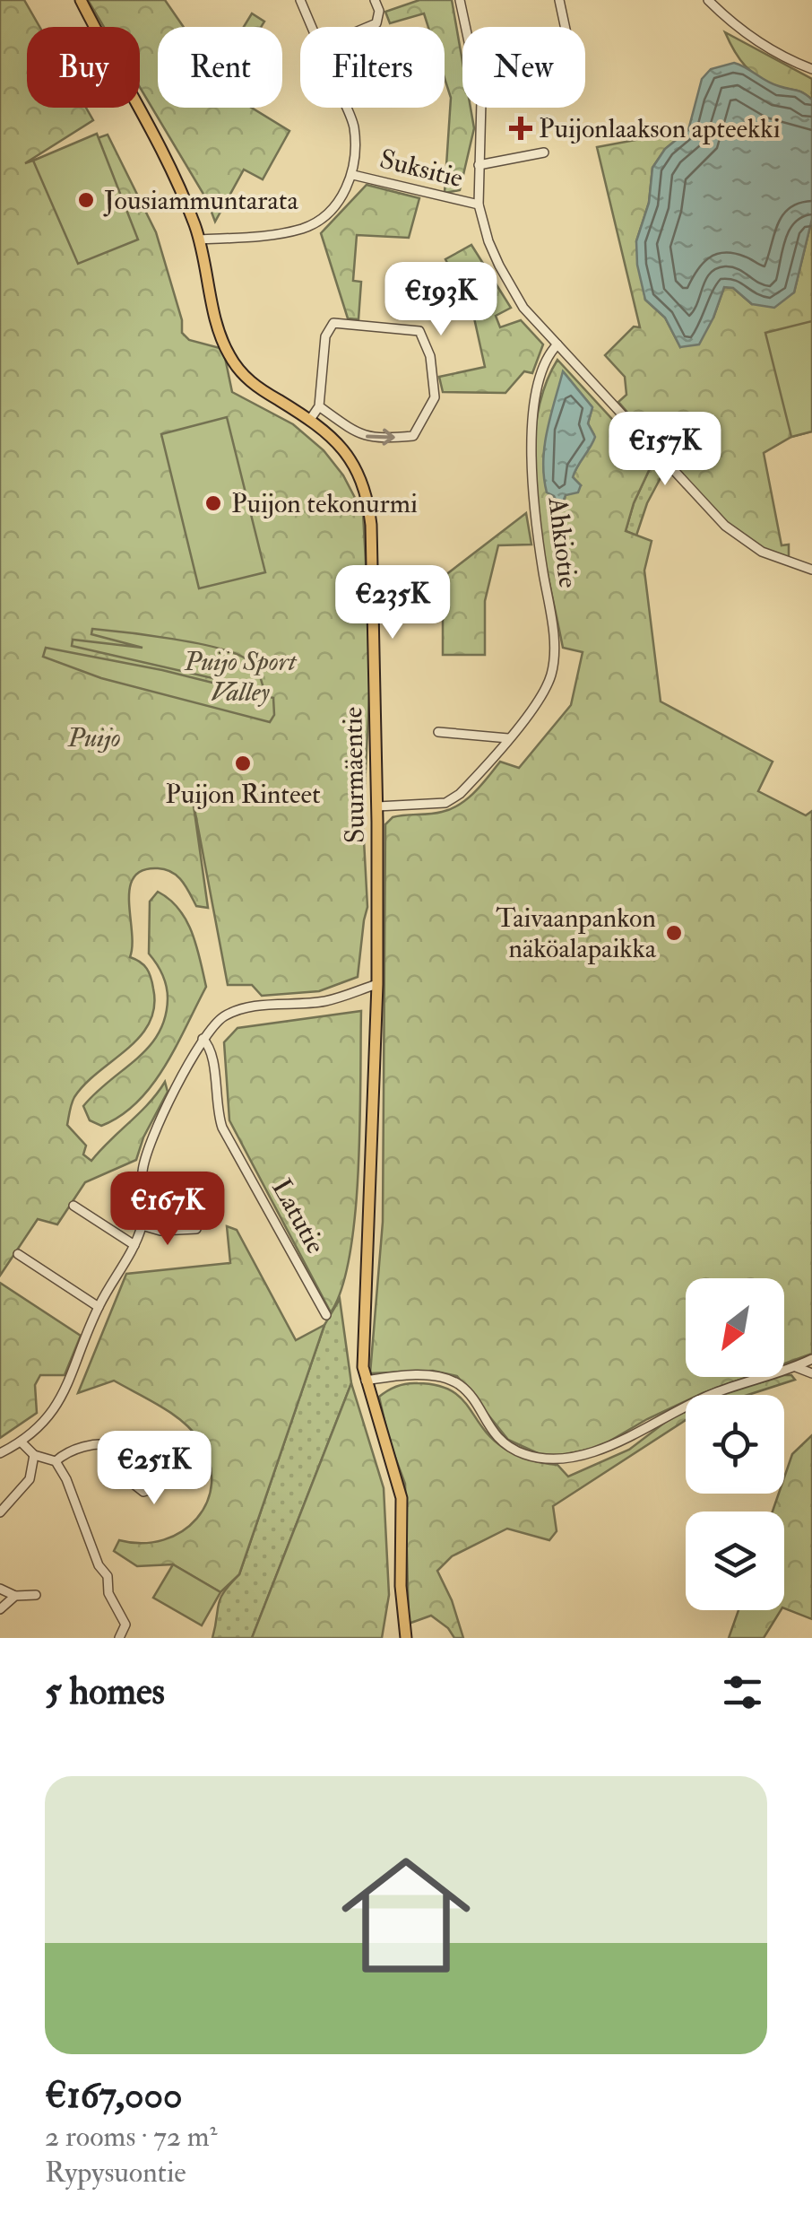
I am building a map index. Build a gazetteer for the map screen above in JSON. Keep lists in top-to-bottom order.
{
  "streets": {
    "main road": ["Suurmäentie"],
    "street": ["Suksitie", "Ahkiotie", "Latutie"]
  },
  "crossings": [
    ["Ahkiotie", "Suurmäentie"]
  ],
  "parks": ["Puijo Sport Valley", "Puijo"],
  "places": {
    "health": ["Puijonlaakson apteekki"],
    "other": [
      "Jousiammuntarata",
      "Puijon tekonurmi",
      "Puijon Rinteet",
      "Taivaanpankon näköalapaikka"
    ]
  },
  "north": "bottom left",
  "page": {
    "chip": [
      "Buy",
      "Rent",
      "Filters",
      "New"
    ],
    "price": [
      "€193K",
      "€157K",
      "€235K",
      "€167K",
      "€251K"
    ],
    "heading": "5 homes",
    "list": [
      {
        "name": "€167,000",
        "note": "2 rooms · 72 m² · Rypysuontie"
      }
    ]
  }
}
